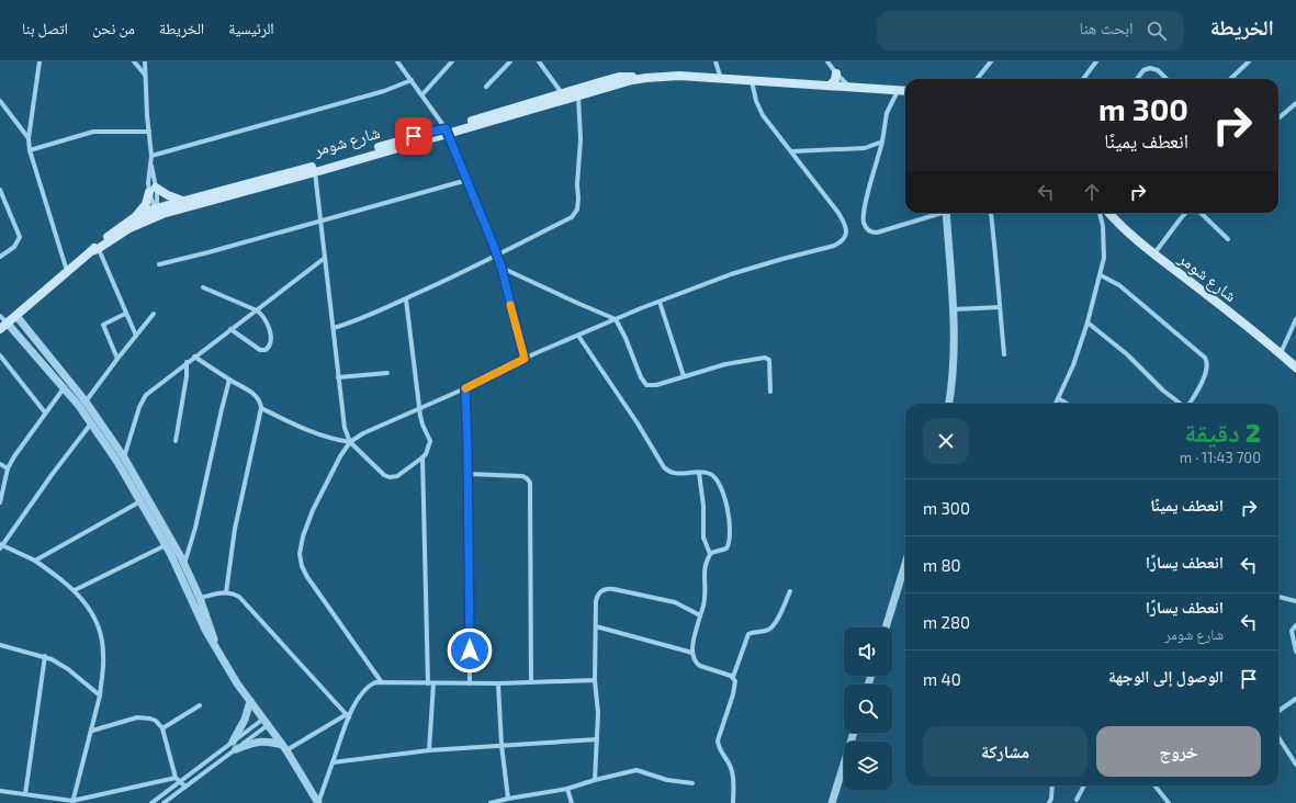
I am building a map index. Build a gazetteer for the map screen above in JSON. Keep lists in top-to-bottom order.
{
  "streets": {
    "main road": ["شارع شومر"]
  },
  "page": {
    "header": "الخريطة",
    "search": "ابحث هنا",
    "nav": [
      "الرئيسية",
      "الخريطة",
      "من نحن",
      "اتصل بنا"
    ],
    "turn": ["300 m", "انعطف يمينًا"],
    "heading": ["2 دقيقة", "700 m · 11:43"],
    "list": [
      {
        "name": "انعطف يمينًا",
        "value": "300 m"
      },
      {
        "name": "انعطف يسارًا",
        "value": "80 m"
      },
      {
        "name": "انعطف يسارًا",
        "note": "شارع شومر",
        "value": "280 m"
      },
      {
        "name": "الوصول إلى الوجهة",
        "value": "40 m"
      }
    ],
    "buttons": ["خروج", "مشاركة"]
  }
}
